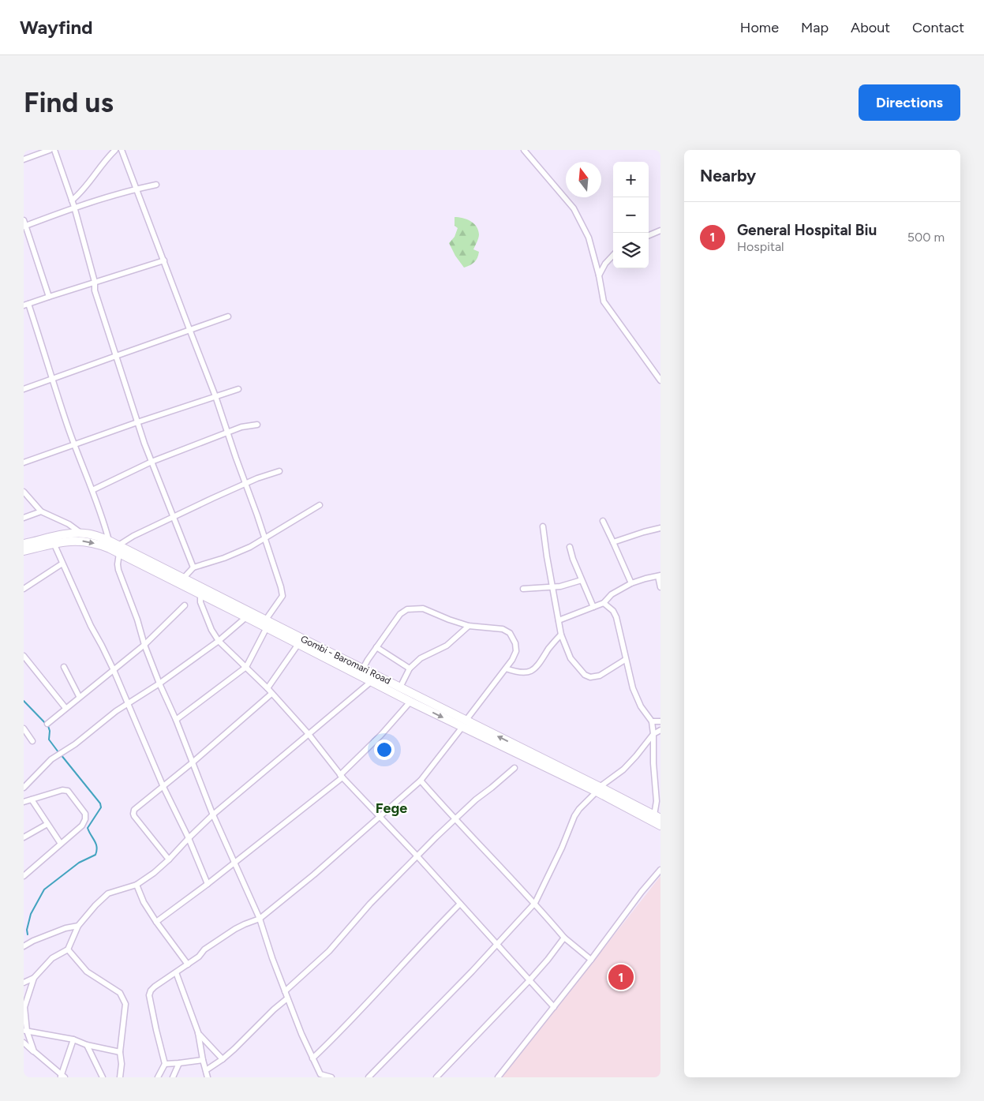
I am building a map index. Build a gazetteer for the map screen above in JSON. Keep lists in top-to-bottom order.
{
  "streets": {
    "main road": ["Gombi - Baromari Road"]
  },
  "districts": ["Fege"],
  "north": "top",
  "page": {
    "header": "Wayfind",
    "nav": [
      "Home",
      "Map",
      "About",
      "Contact"
    ],
    "buttons": "Directions",
    "title": "Find us",
    "heading": "Nearby",
    "map_buttons": ["+", "−"],
    "list": [
      {
        "mark": "1",
        "name": "General Hospital Biu",
        "note": "Hospital",
        "value": "500 m"
      }
    ],
    "pins": "1"
  }
}
